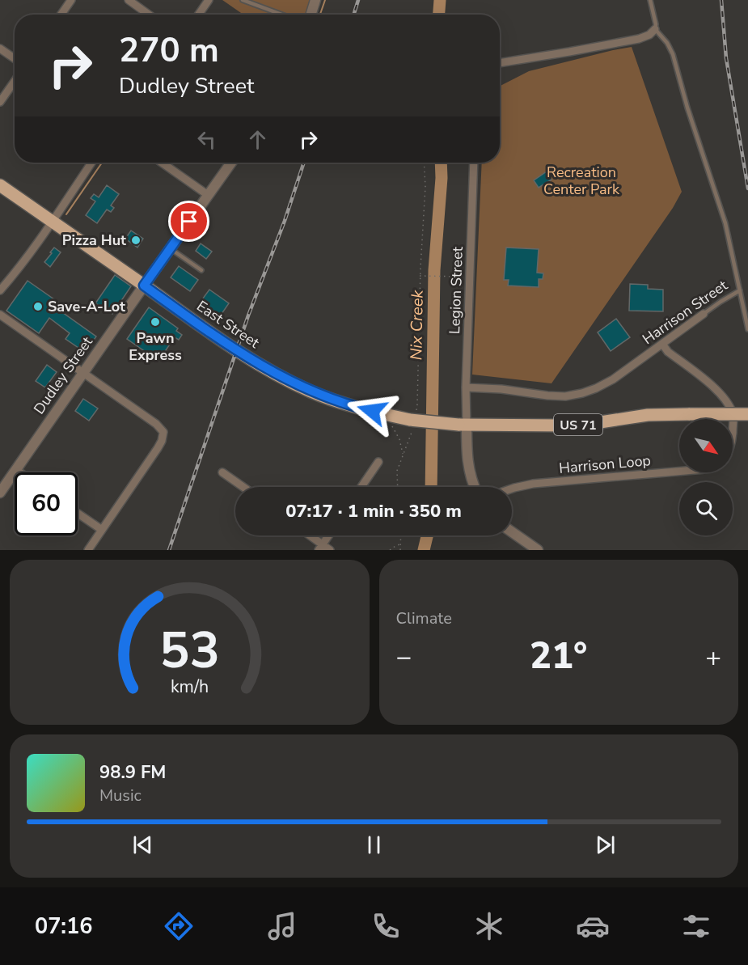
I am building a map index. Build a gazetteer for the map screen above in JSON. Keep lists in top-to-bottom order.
{
  "streets": {
    "main road": ["East Street", "US 71"],
    "street": [
      "Legion Street",
      "Harrison Street",
      "Dudley Street",
      "Harrison Loop"
    ]
  },
  "crossings": [
    ["Legion Street", "Harrison Street"],
    ["Legion Street", "East Street"],
    ["Legion Street", "US 71"],
    ["East Street", "Dudley Street"],
    ["East Street", "US 71"]
  ],
  "water": ["Nix Creek"],
  "parks": ["Recreation Center Park"],
  "places": ["Pizza Hut", "Save-A-Lot", "Pawn Express"],
  "north": "bottom right",
  "page": {
    "turn": ["270 m", "Dudley Street"],
    "limit": "60",
    "trip": "07:17 · 1 min · 350 m",
    "tile": "Climate",
    "heat": ["−", "21°", "+"],
    "song": ["98.9 FM", "Music"],
    "tabs": "07:16",
    "gauge": ["53", "km/h"]
  }
}
